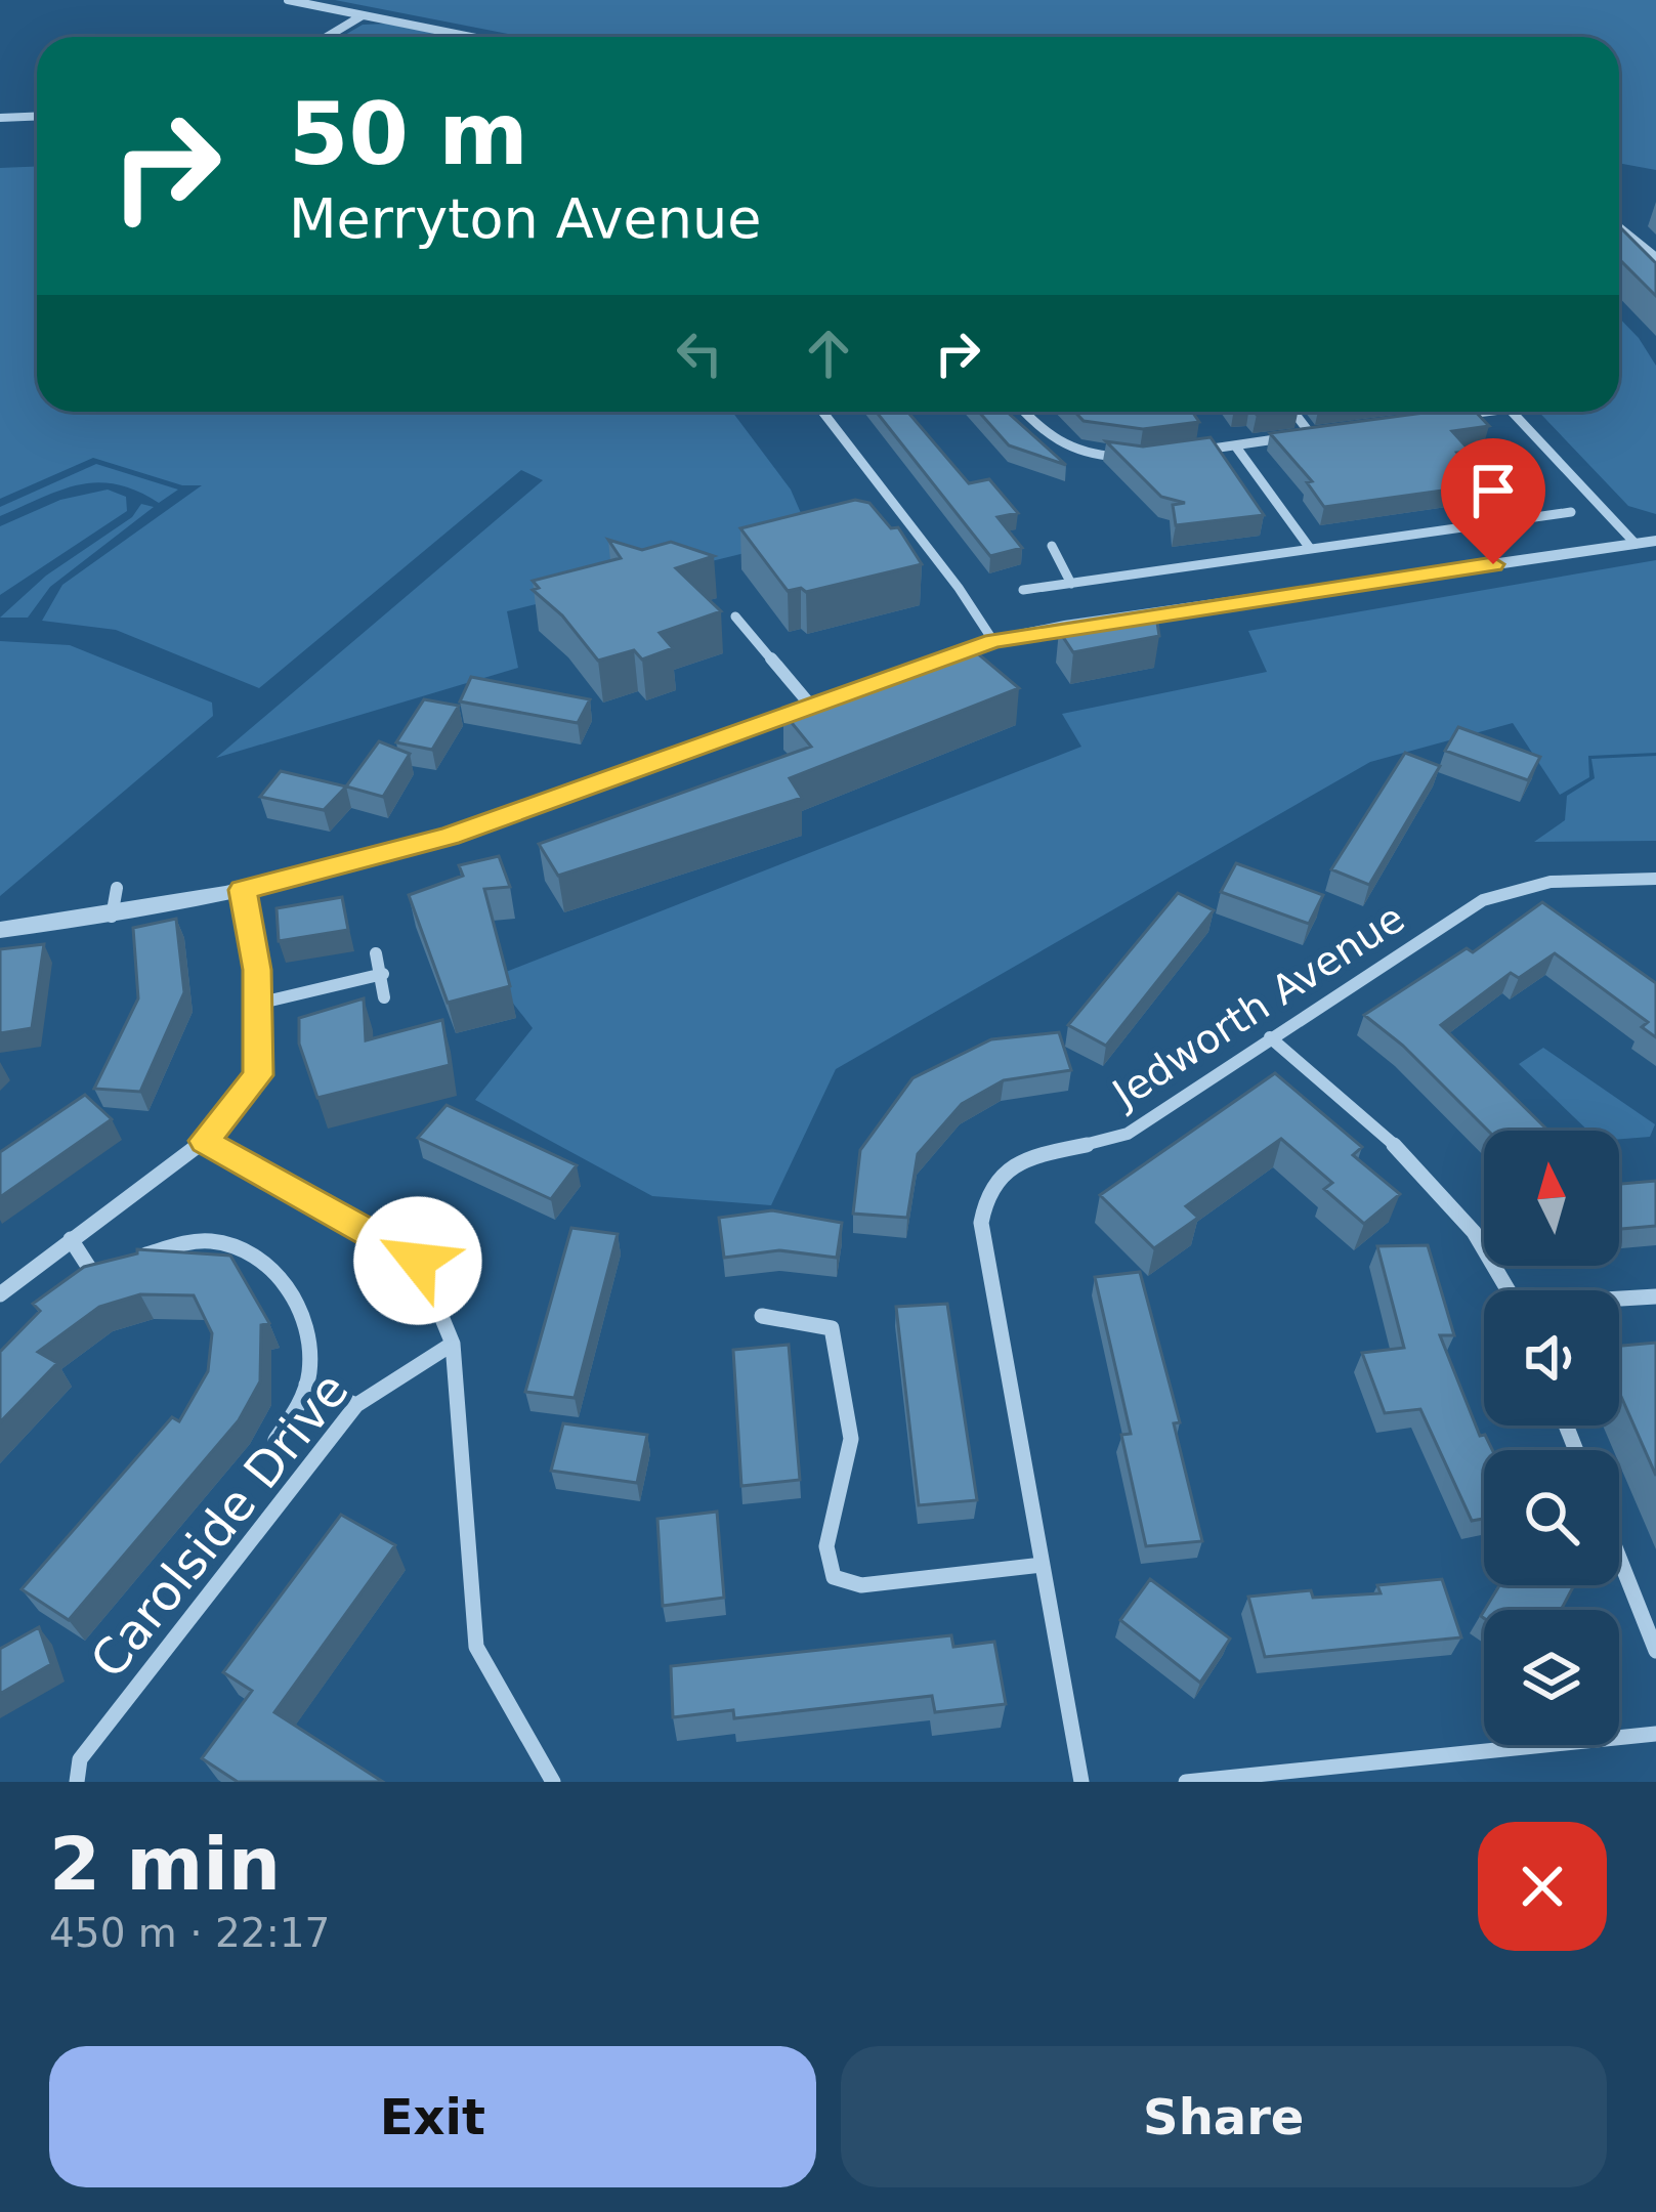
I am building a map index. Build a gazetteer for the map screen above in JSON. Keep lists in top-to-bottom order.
{
  "streets": {
    "street": ["Jedworth Avenue", "Carolside Drive"]
  },
  "north": "top",
  "page": {
    "turn": ["50 m", "Merryton Avenue"],
    "heading": ["2 min", "450 m · 22:17"],
    "buttons": ["Exit", "Share"]
  }
}
